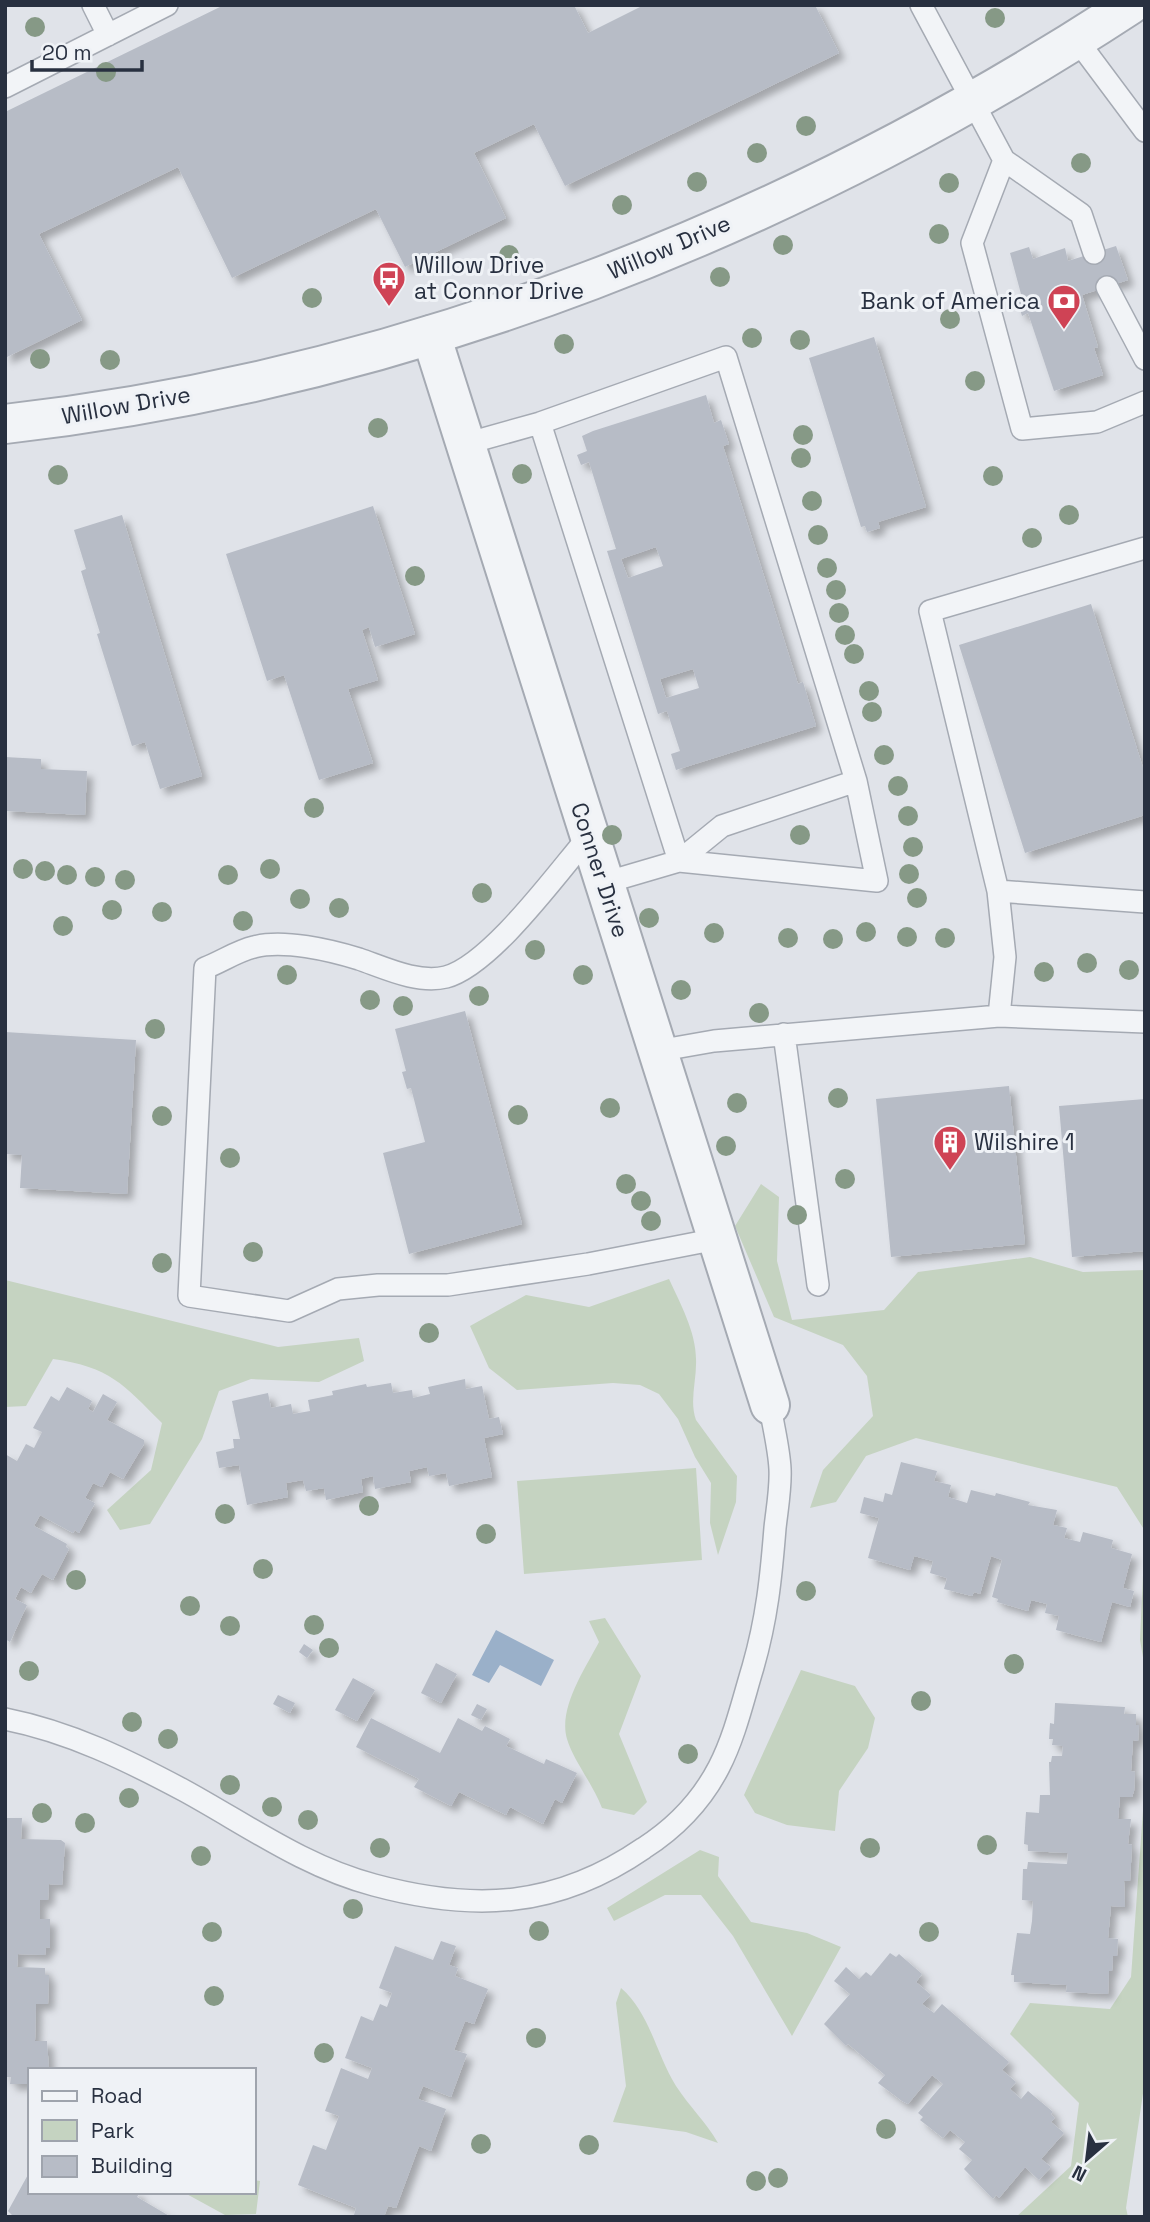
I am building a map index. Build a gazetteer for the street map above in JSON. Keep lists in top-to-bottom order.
{
  "streets": {
    "street": ["Willow Drive", "Conner Drive"]
  },
  "crossings": [
    ["Willow Drive", "Conner Drive"]
  ],
  "places": {
    "bus stop": ["Willow Drive at Connor Drive"],
    "bank": ["Bank of America"],
    "building": ["Wilshire 1"]
  },
  "legend": ["Road", "Park", "Building"],
  "scale_bar": "20 m",
  "north": "bottom left"
}
